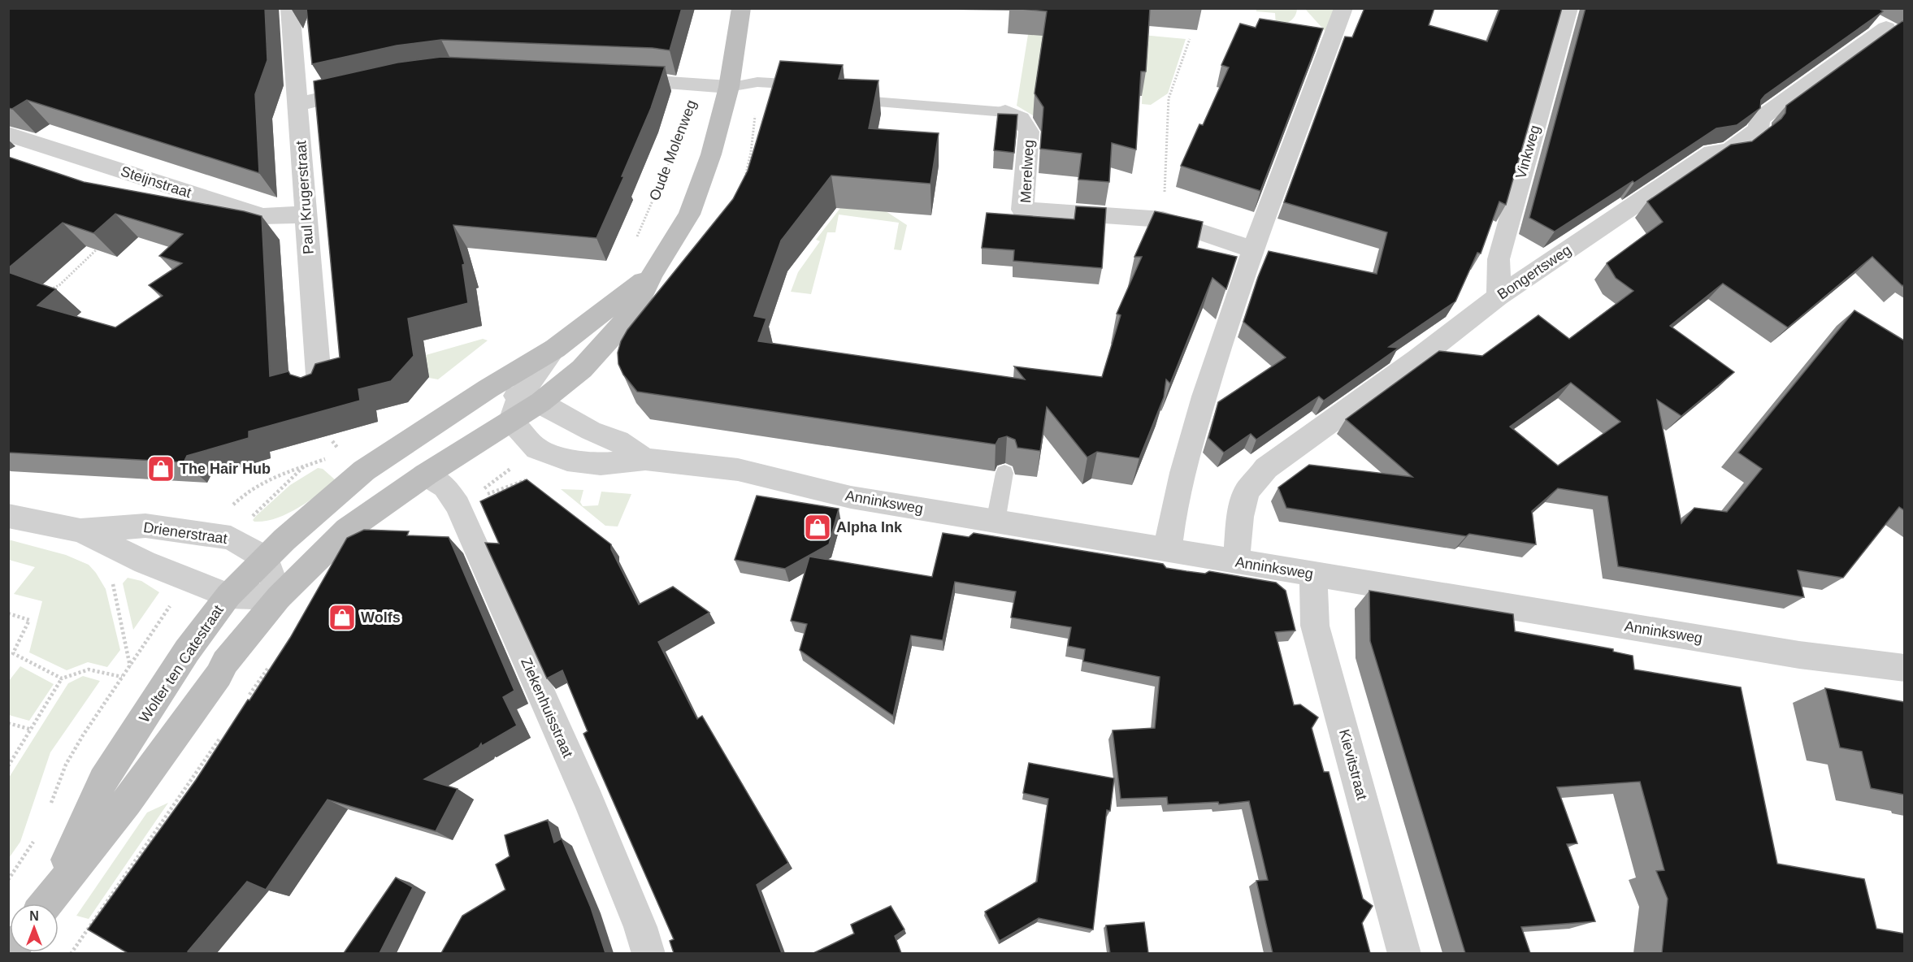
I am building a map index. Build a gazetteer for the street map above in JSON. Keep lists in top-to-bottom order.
{
  "streets": {
    "main road": ["Wolter ten Catestraat"],
    "street": [
      "Vinkweg",
      "Merelweg",
      "Steijnstraat",
      "Paul Krugerstraat",
      "Bongertsweg",
      "Anninksweg",
      "Drienerstraat",
      "Ziekenhuisstraat",
      "Kievitstraat"
    ],
    "path": ["Oude Molenweg"]
  },
  "crossings": [
    ["Vinkweg", "Bongertsweg"],
    ["Steijnstraat", "Paul Krugerstraat"],
    ["Bongertsweg", "Anninksweg"],
    ["Anninksweg", "Wolter ten Catestraat"],
    ["Anninksweg", "Kievitstraat"],
    ["Drienerstraat", "Wolter ten Catestraat"],
    ["Wolter ten Catestraat", "Ziekenhuisstraat"]
  ],
  "places": {
    "shop": ["The Hair Hub", "Alpha Ink", "Wolfs"]
  },
  "north": "top"
}
